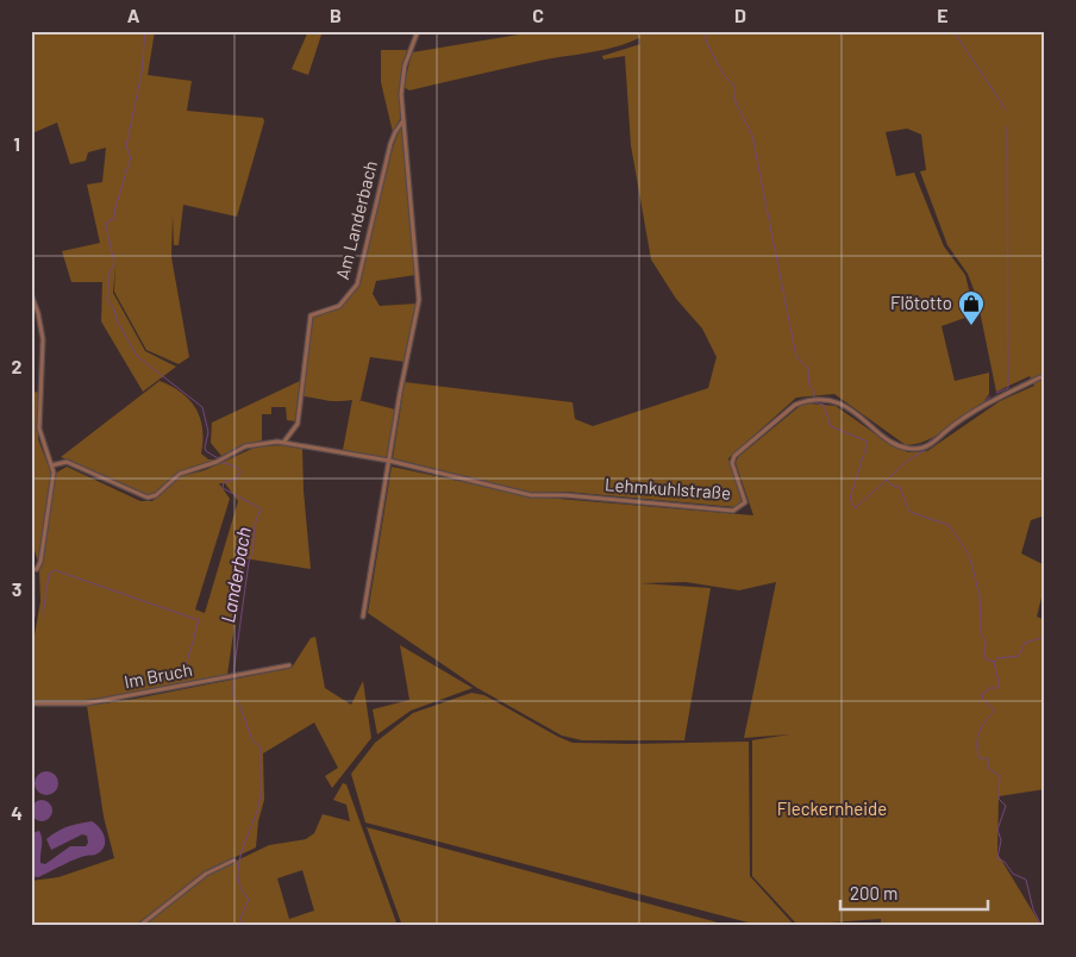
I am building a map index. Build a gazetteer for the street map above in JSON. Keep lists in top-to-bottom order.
{
  "streets": {
    "street": ["Am Landerbach", "Lehmkuhlstraße", "Im Bruch"]
  },
  "crossings": [
    ["Am Landerbach", "Lehmkuhlstraße"]
  ],
  "water": ["Landerbach"],
  "parks": ["Fleckernheide"],
  "places": {
    "shop": ["Flötotto"]
  },
  "scale_bar": "200 m",
  "grid": {
    "columns": [
      "A",
      "B",
      "C",
      "D",
      "E"
    ],
    "rows": [
      "1",
      "2",
      "3",
      "4"
    ]
  }
}
